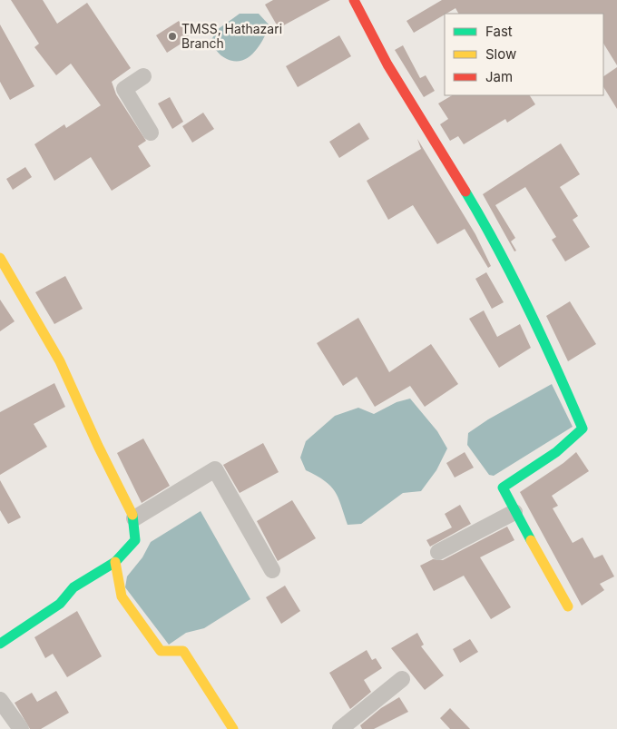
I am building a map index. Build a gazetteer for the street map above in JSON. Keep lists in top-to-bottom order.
{
  "places": ["TMSS, Hathazari Branch"],
  "legend": ["Fast", "Slow", "Jam"]
}
